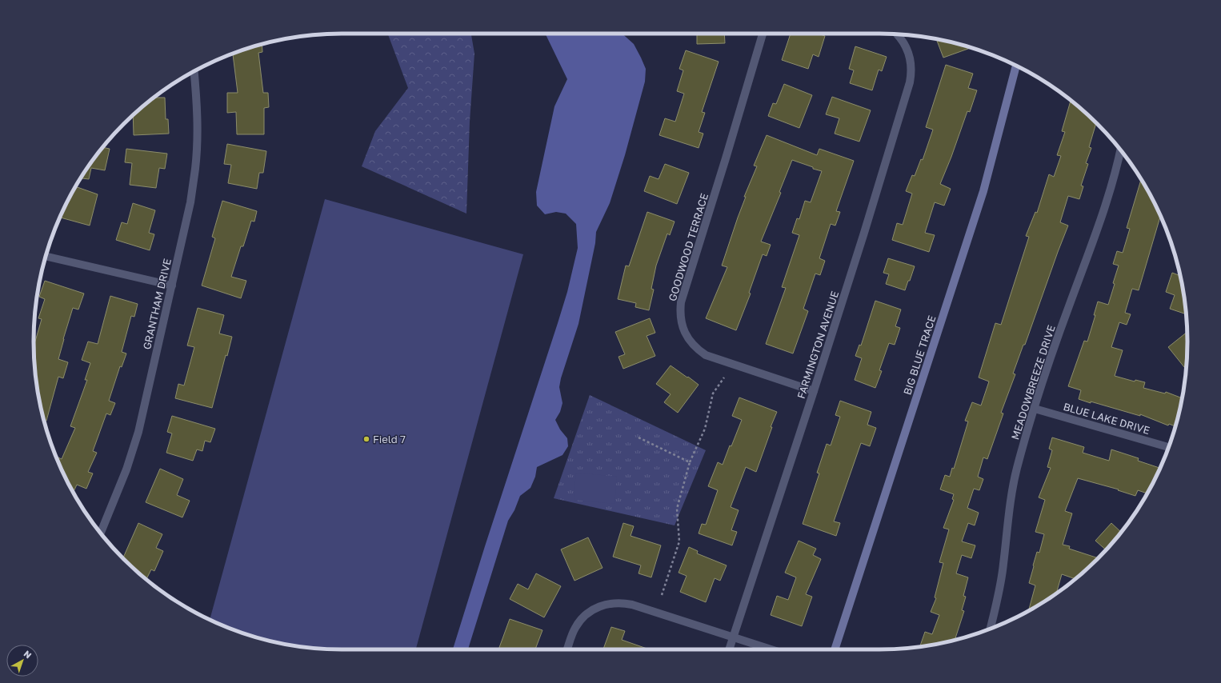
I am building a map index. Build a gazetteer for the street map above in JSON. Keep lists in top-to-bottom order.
{
  "streets": {
    "street": [
      "GOODWOOD TERRACE",
      "GRANTHAM DRIVE",
      "FARMINGTON AVENUE",
      "BIG BLUE TRACE",
      "MEADOWBREEZE DRIVE",
      "BLUE LAKE DRIVE"
    ]
  },
  "crossings": [
    ["GOODWOOD TERRACE", "FARMINGTON AVENUE"],
    ["MEADOWBREEZE DRIVE", "BLUE LAKE DRIVE"]
  ],
  "places": ["Field 7"],
  "north": "top right"
}
